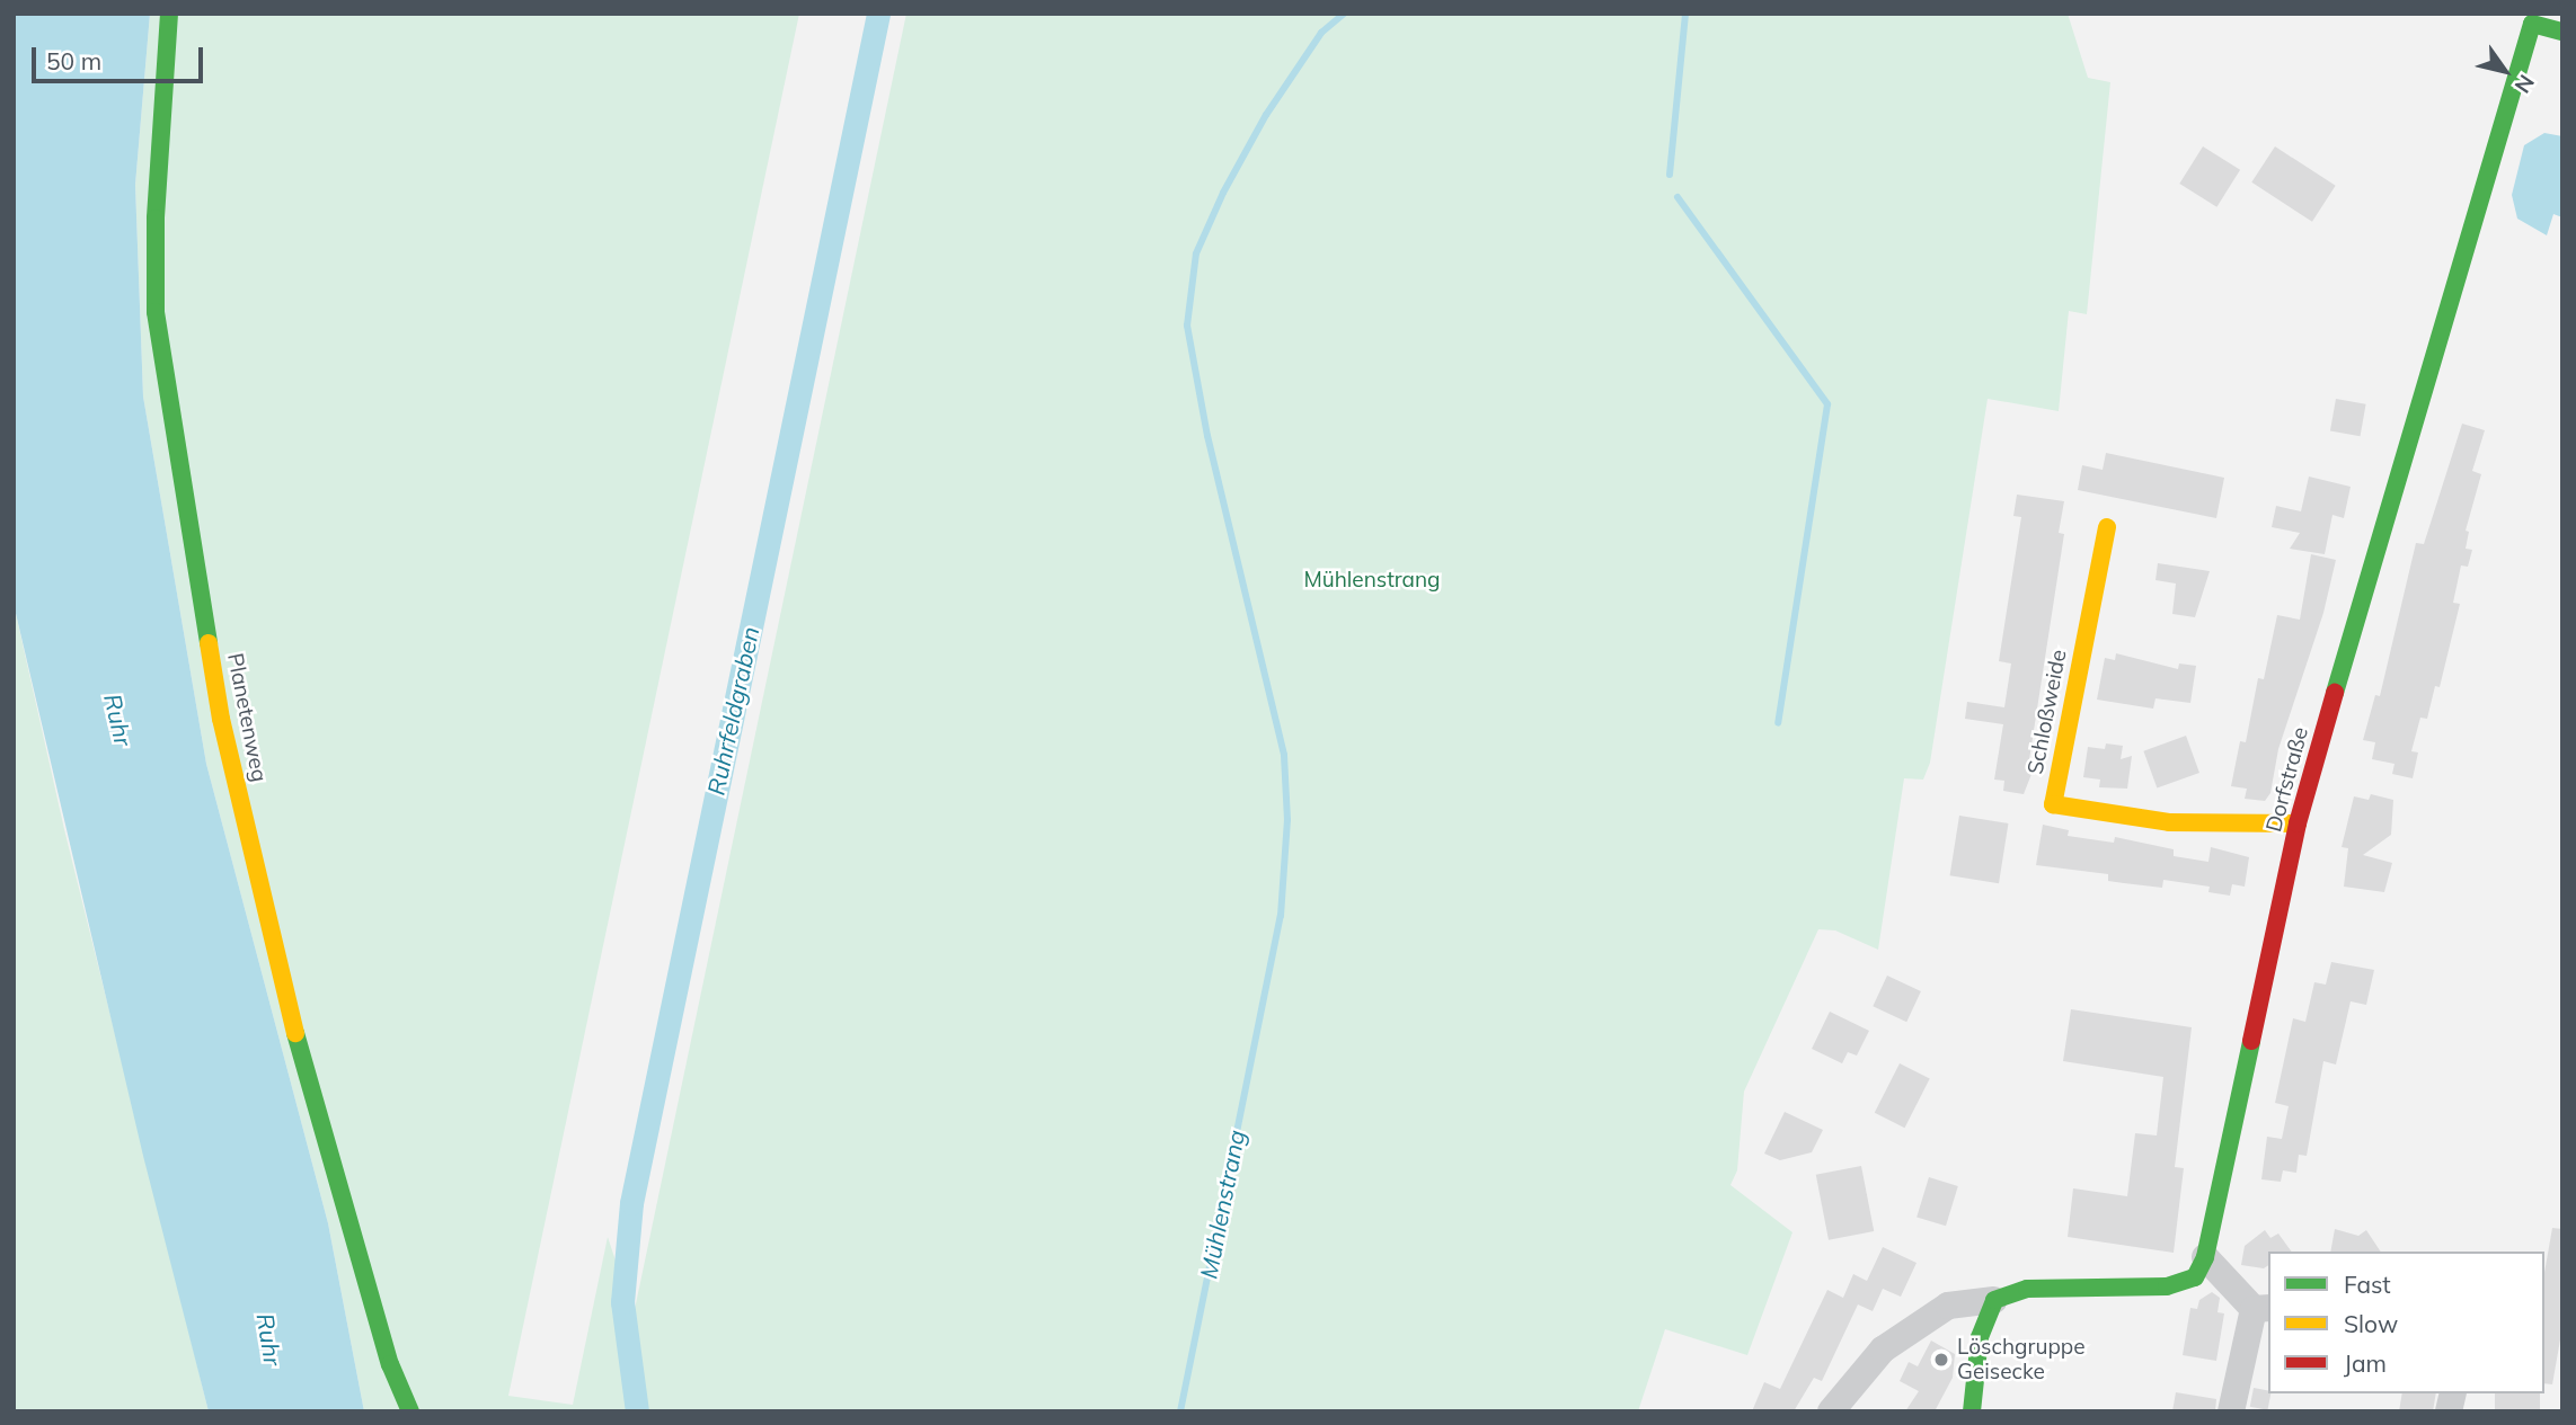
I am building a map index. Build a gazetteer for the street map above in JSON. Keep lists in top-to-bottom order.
{
  "streets": {
    "street": ["Schloßweide", "Planetenweg", "Dorfstraße"]
  },
  "crossings": [
    ["Schloßweide", "Dorfstraße"]
  ],
  "water": ["Ruhrfeldgraben", "Ruhr", "Mühlenstrang"],
  "parks": ["Mühlenstrang"],
  "places": ["Löschgruppe Geisecke"],
  "legend": ["Fast", "Slow", "Jam"],
  "scale_bar": "50 m",
  "north": "bottom right"
}
